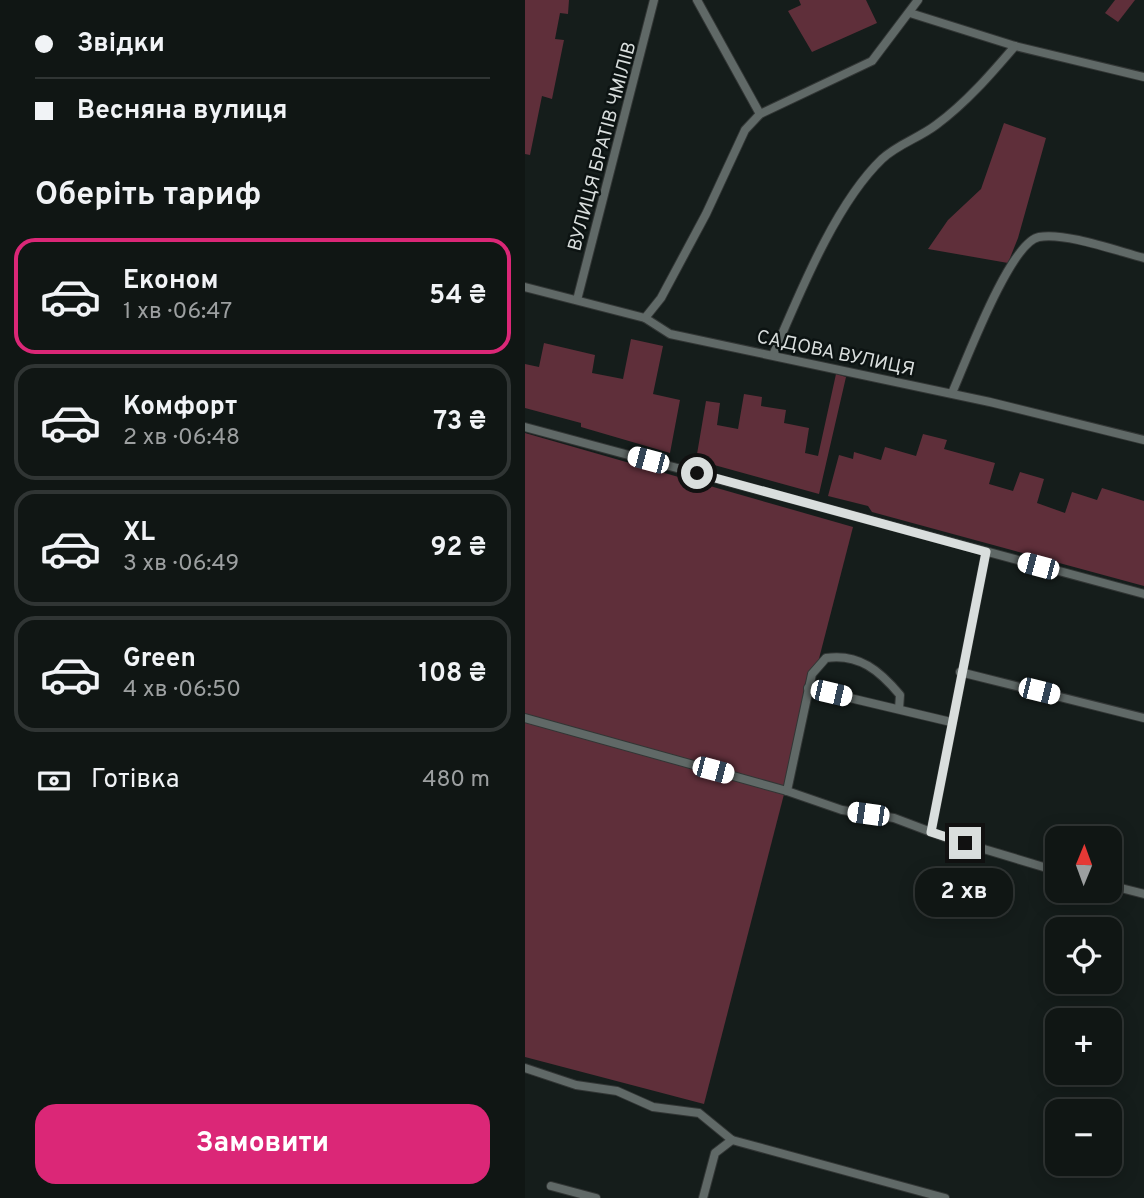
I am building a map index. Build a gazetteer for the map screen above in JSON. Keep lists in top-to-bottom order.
{
  "streets": {
    "street": ["ВУЛИЦЯ БРАТІВ ЧМІЛІВ", "САДОВА ВУЛИЦЯ"]
  },
  "crossings": [
    ["ВУЛИЦЯ БРАТІВ ЧМІЛІВ", "САДОВА ВУЛИЦЯ"]
  ],
  "north": "top",
  "page": {
    "banner": ["Звідки", "Весняна вулиця"],
    "heading": "Оберіть тариф",
    "list": [
      {
        "name": "Економ",
        "note": "1 хв · 06:47",
        "value": "54 ₴"
      },
      {
        "name": "Комфорт",
        "note": "2 хв · 06:48",
        "value": "73 ₴"
      },
      {
        "name": "XL",
        "note": "3 хв · 06:49",
        "value": "92 ₴"
      },
      {
        "name": "Green",
        "note": "4 хв · 06:50",
        "value": "108 ₴"
      }
    ],
    "pay": ["Готівка", "480 m"],
    "map_buttons": ["+", "−"],
    "bubble": "2 хв",
    "buttons": "Замовити"
  }
}
